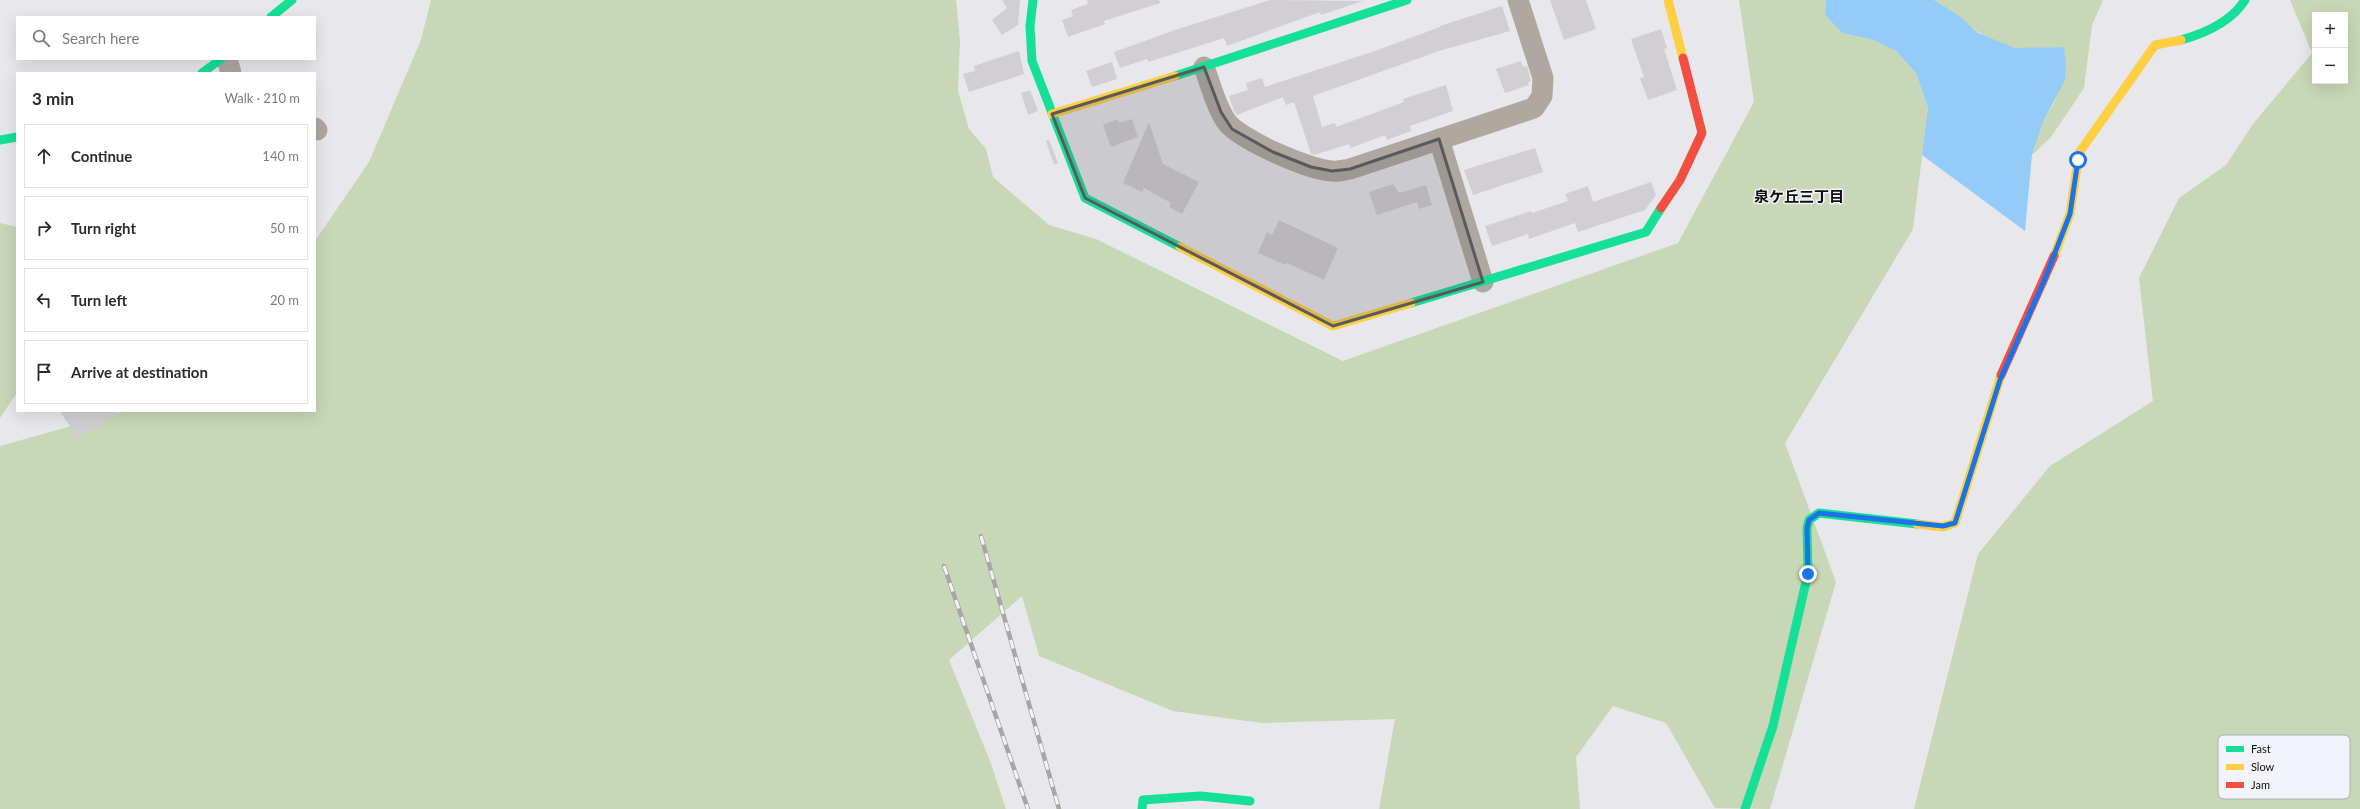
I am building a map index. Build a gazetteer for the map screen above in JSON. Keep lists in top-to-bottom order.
{
  "districts": ["泉ケ丘三丁目"],
  "legend": ["Fast", "Slow", "Jam"],
  "page": {
    "map_buttons": ["+", "−"],
    "search": "Search here",
    "heading": ["3 min", "Walk · 210 m"],
    "list": [
      ["Continue", "140 m"],
      ["Turn right", "50 m"],
      ["Turn left", "20 m"],
      "Arrive at destination"
    ]
  }
}
